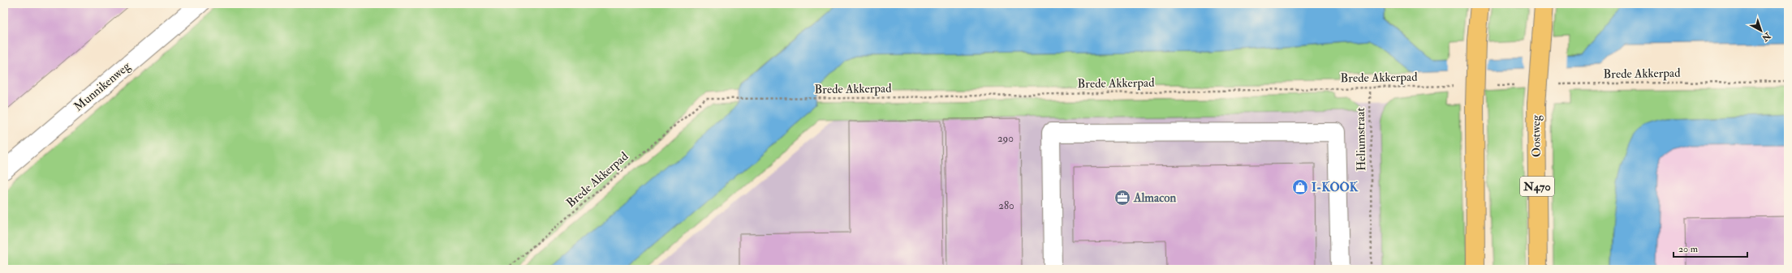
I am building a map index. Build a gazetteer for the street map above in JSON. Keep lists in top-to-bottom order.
{
  "streets": {
    "main road": ["Oostweg", "N470"],
    "street": ["Munnikenweg"],
    "path": ["Brede Akkerpad", "Heliumstraat"]
  },
  "crossings": [
    ["Brede Akkerpad", "Heliumstraat"]
  ],
  "places": {
    "shop": ["I-KOOK"],
    "office": ["Almacon"]
  },
  "house_numbers": ["290", "280"],
  "scale_bar": "20 m",
  "north": "bottom right"
}
